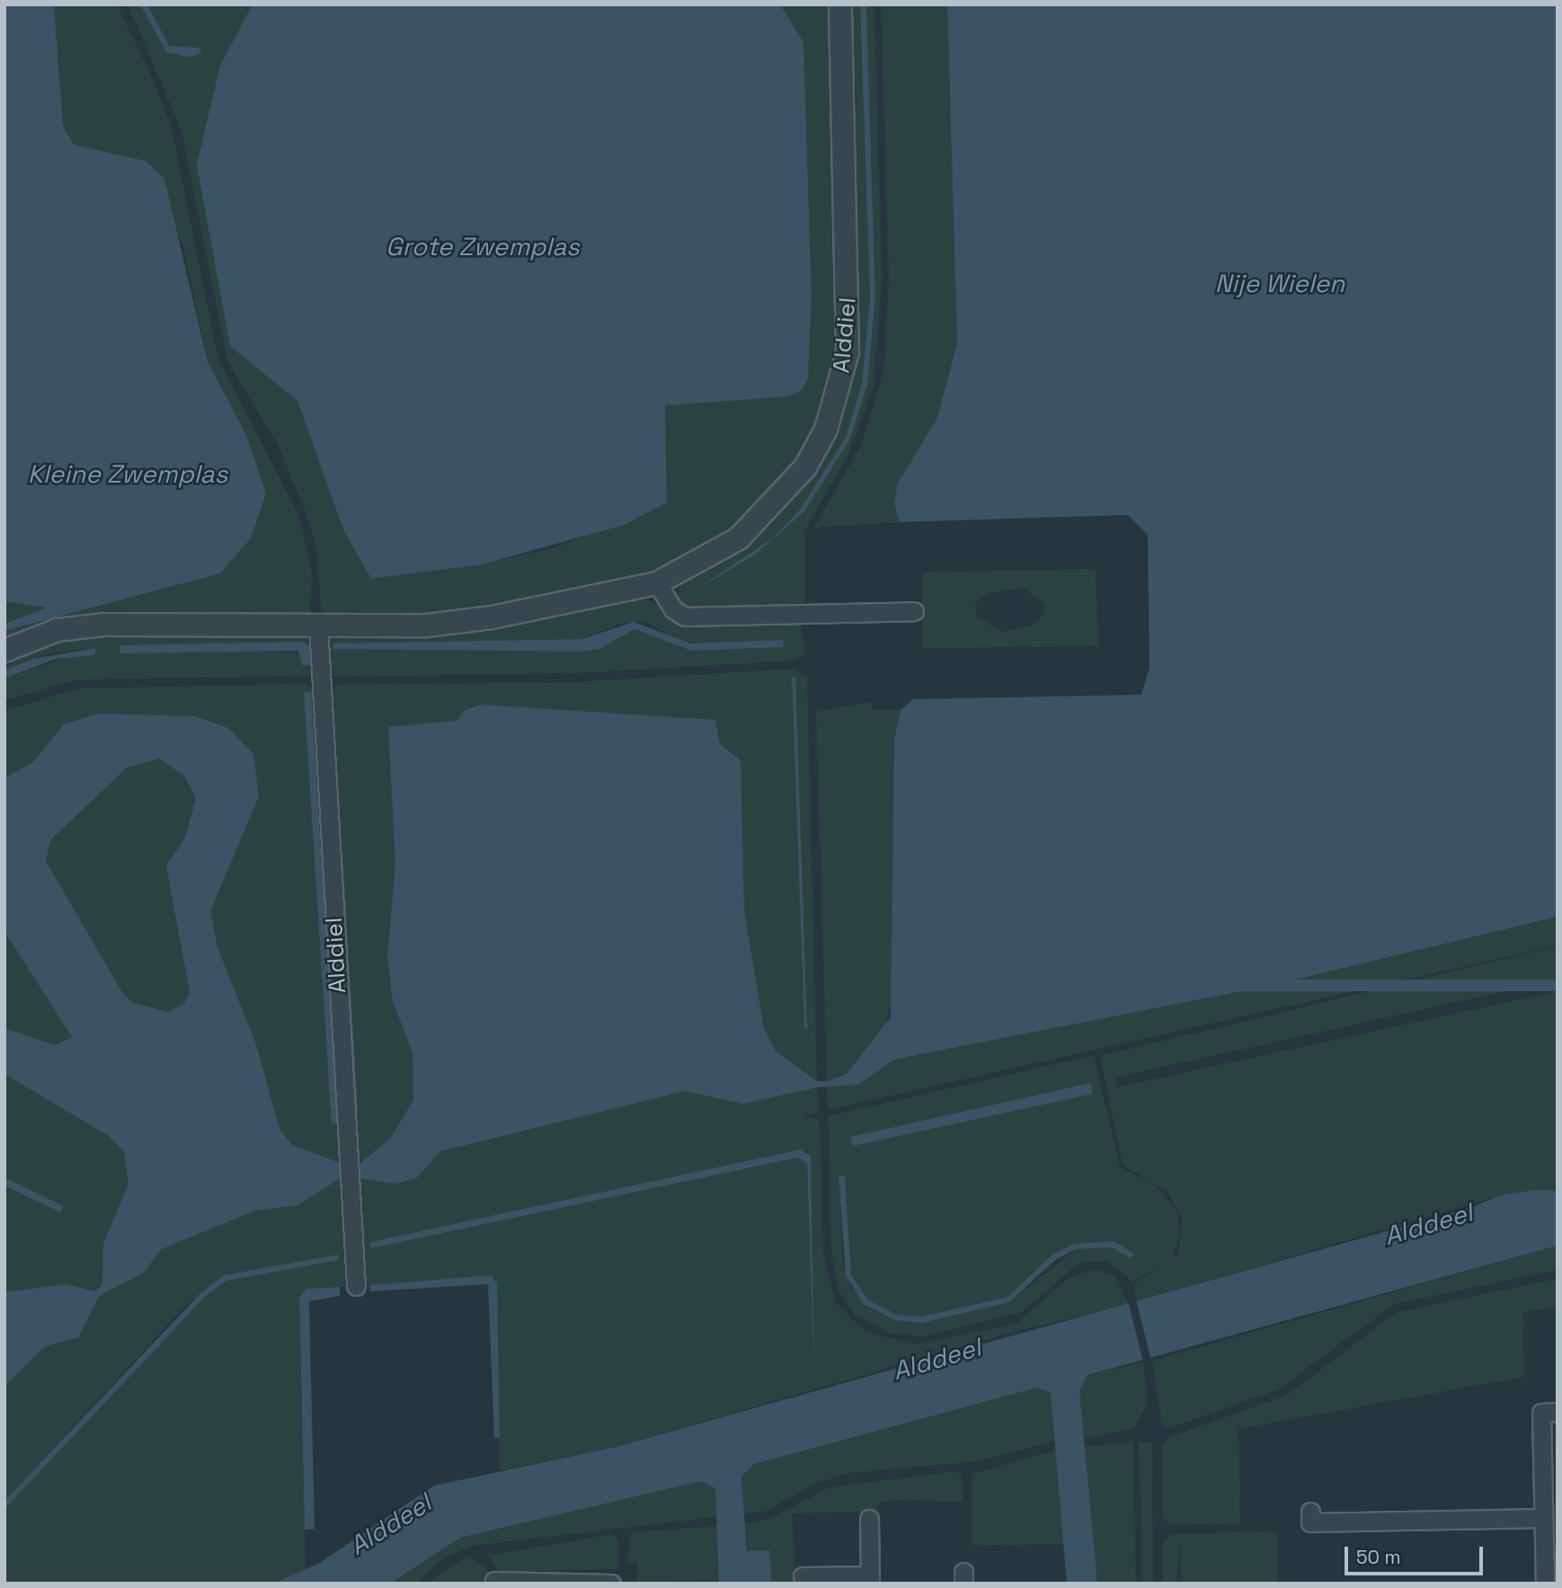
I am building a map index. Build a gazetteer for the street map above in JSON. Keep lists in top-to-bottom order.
{
  "streets": {
    "street": ["Alddiel"]
  },
  "water": [
    "Grote Zwemplas",
    "Nije Wielen",
    "Kleine Zwemplas",
    "Alddeel"
  ],
  "scale_bar": "50 m"
}
